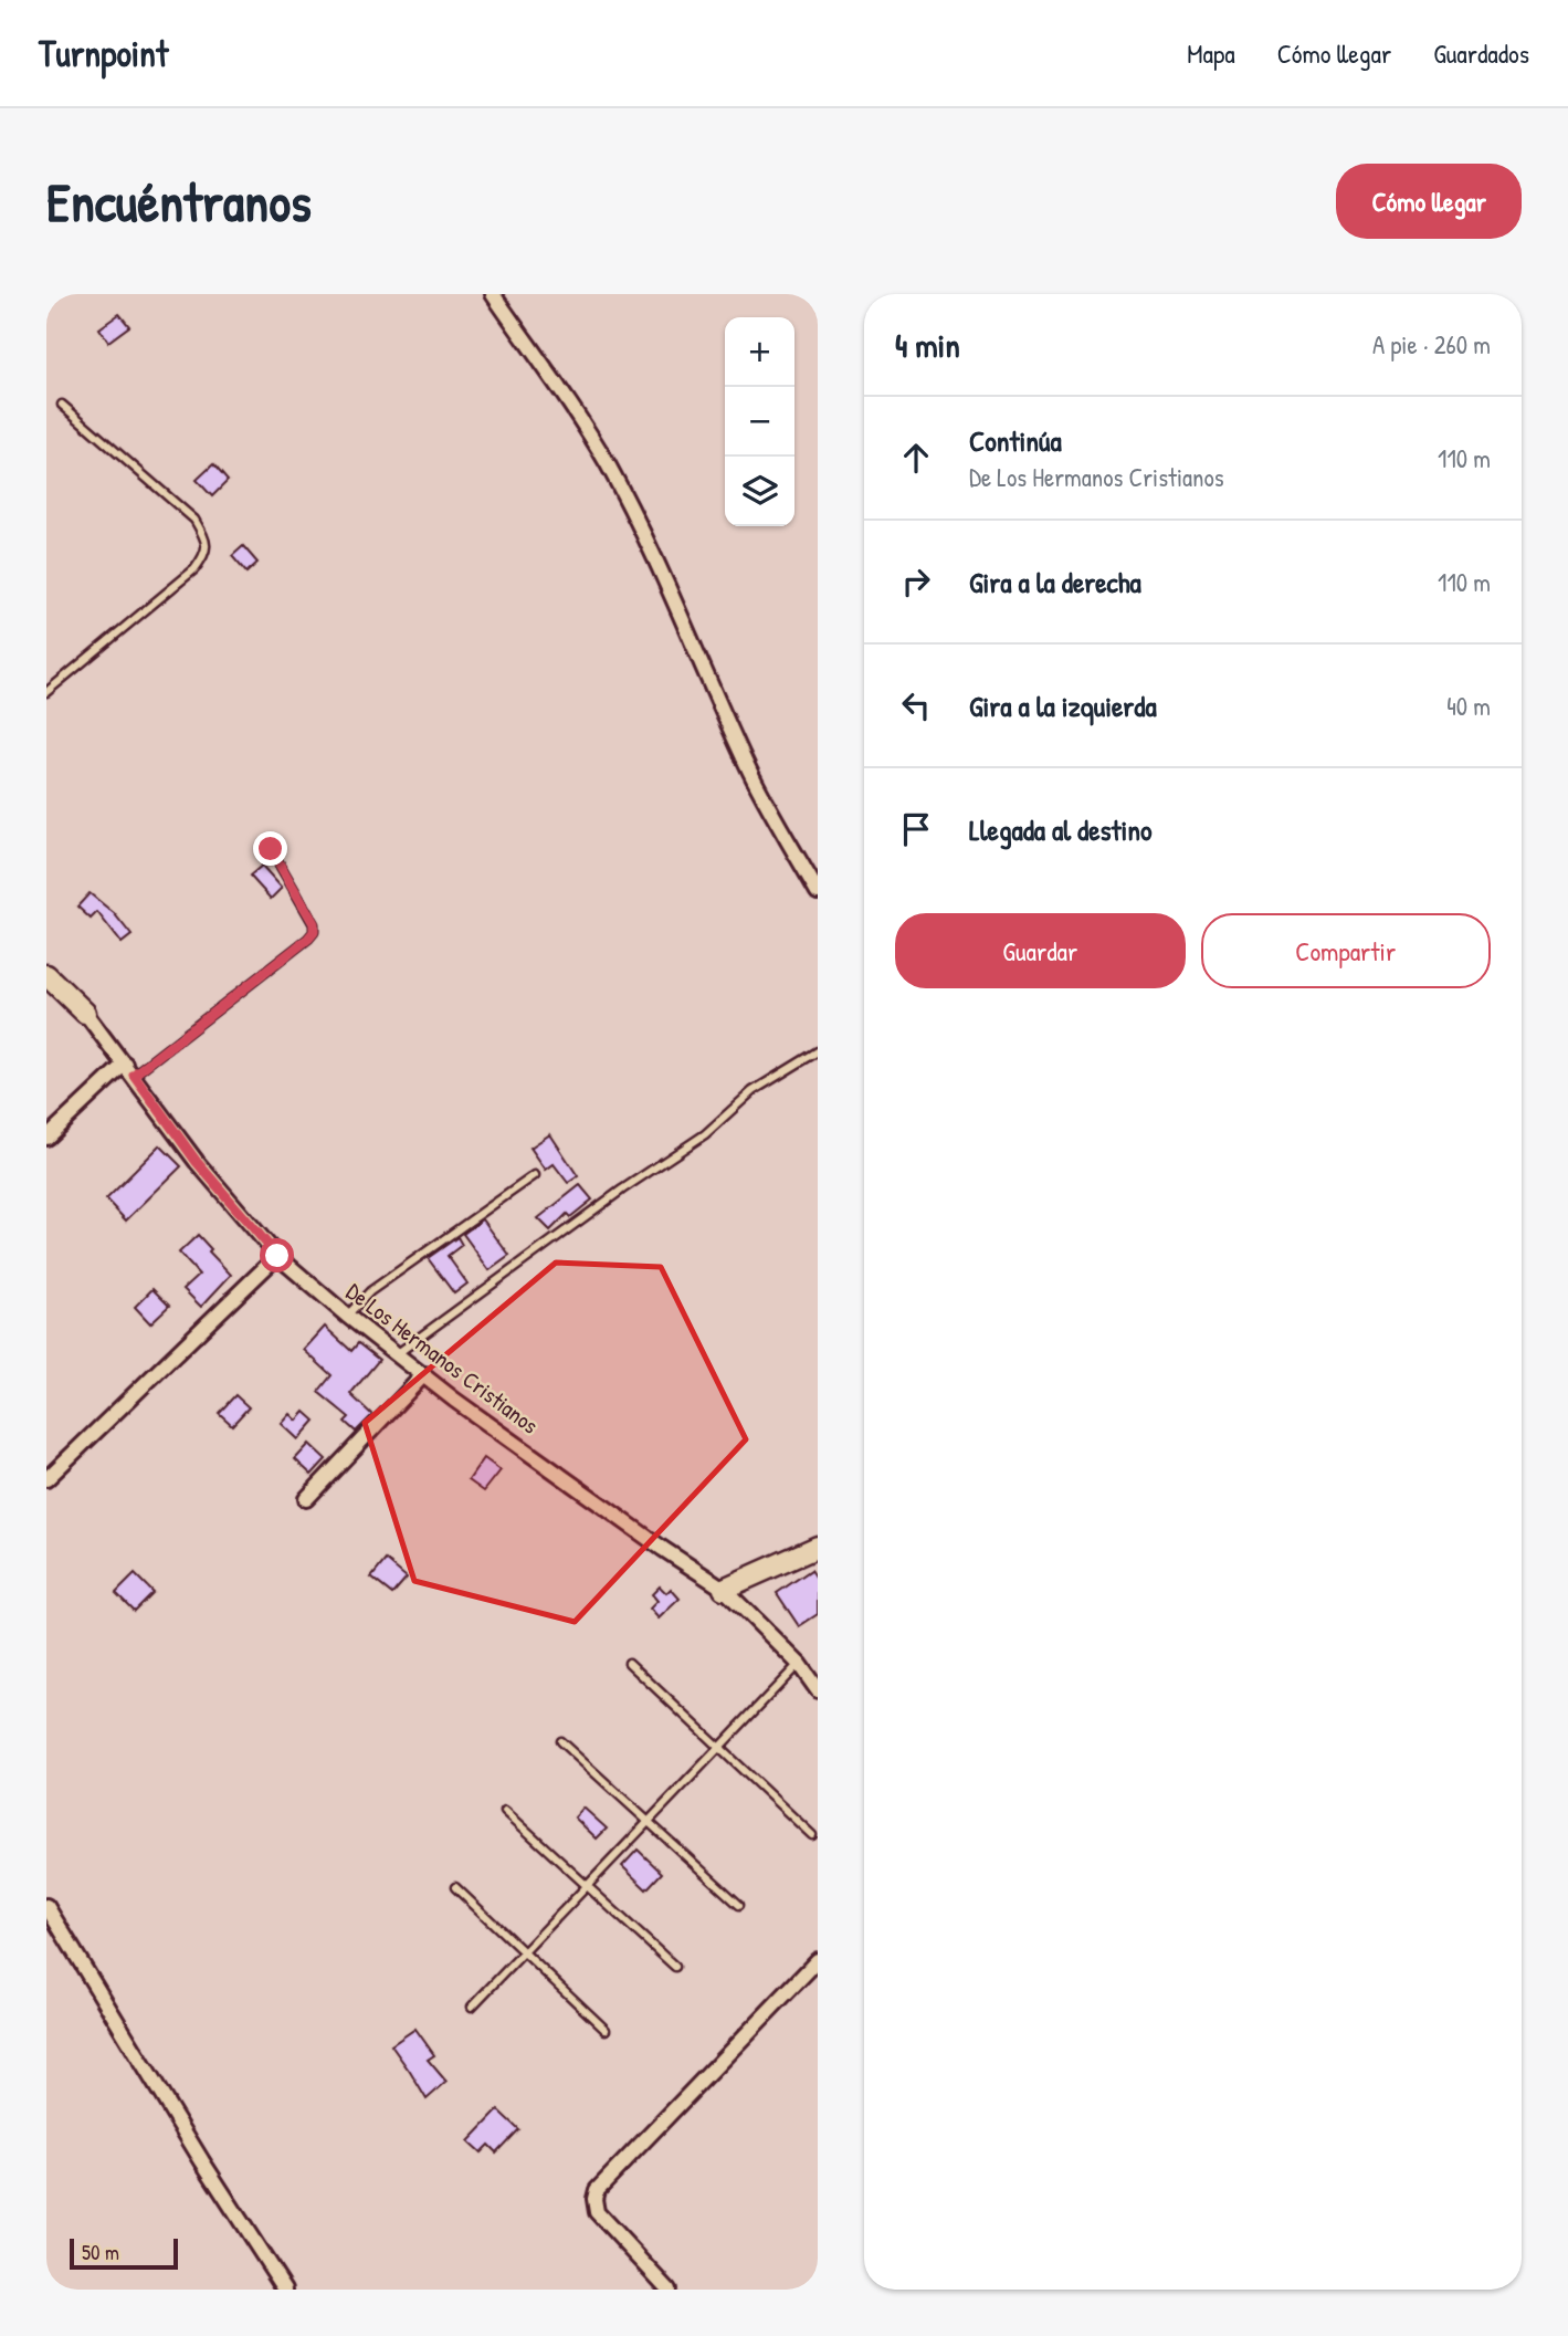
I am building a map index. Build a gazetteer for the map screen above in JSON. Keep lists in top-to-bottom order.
{
  "streets": {
    "street": ["De Los Hermanos Cristianos"]
  },
  "scale_bar": "50 m",
  "page": {
    "header": "Turnpoint",
    "nav": ["Mapa", "Cómo llegar", "Guardados"],
    "buttons": [
      "Cómo llegar",
      ["Guardar", "Compartir"]
    ],
    "title": "Encuéntranos",
    "heading": ["4 min", "A pie · 260 m"],
    "map_buttons": ["+", "−"],
    "list": [
      ["Continúa", "De Los Hermanos Cristianos", "110 m"],
      ["Gira a la derecha", "110 m"],
      ["Gira a la izquierda", "40 m"],
      "Llegada al destino"
    ],
    "scale": "50 m"
  }
}
